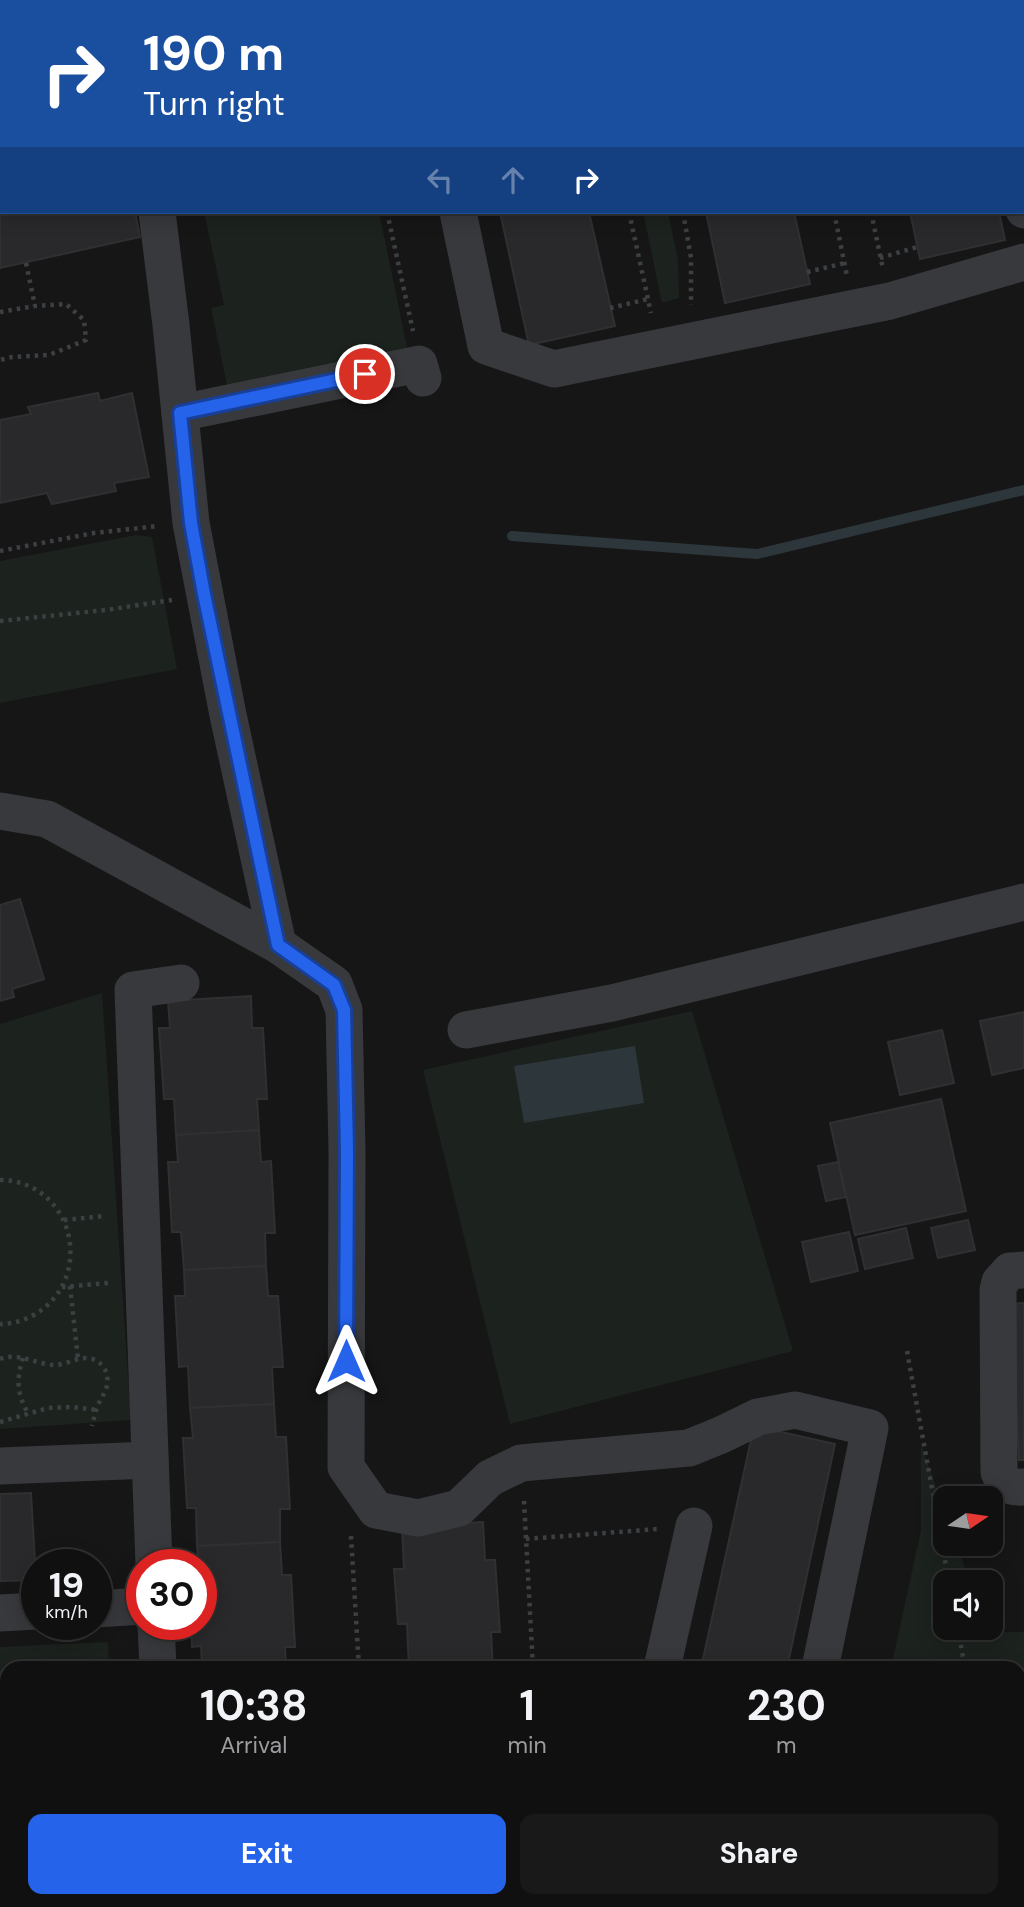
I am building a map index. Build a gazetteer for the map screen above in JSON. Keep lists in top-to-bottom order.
{
  "north": "right",
  "page": {
    "turn": ["190 m", "Turn right"],
    "speed": "19 km/h",
    "limit": "30",
    "eta": [
      "10:38",
      "Arrival",
      "1",
      "min",
      "230",
      "m"
    ],
    "buttons": ["Exit", "Share"]
  }
}
